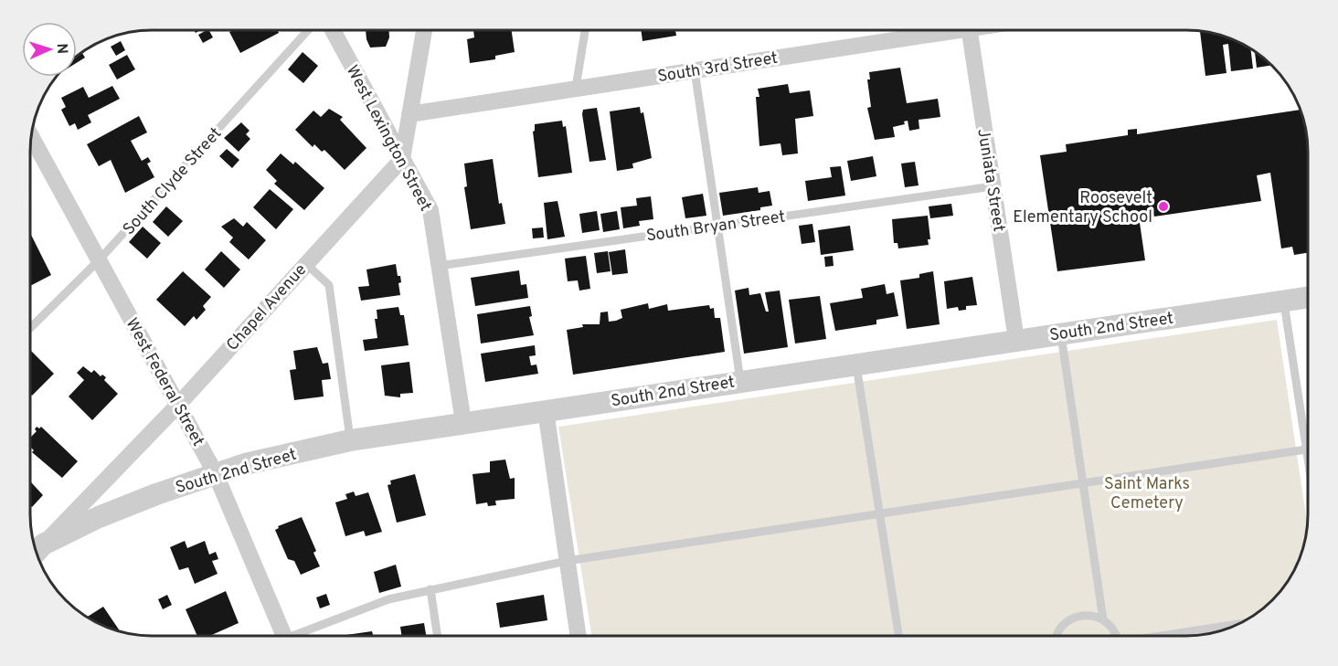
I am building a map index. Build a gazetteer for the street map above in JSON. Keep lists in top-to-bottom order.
{
  "streets": {
    "street": [
      "South 3rd Street",
      "West Lexington Street",
      "Juniata Street",
      "Chapel Avenue",
      "South 2nd Street",
      "West Federal Street"
    ],
    "lane": ["South Clyde Street", "South Bryan Street"]
  },
  "crossings": [
    ["West Lexington Street", "South Bryan Street"],
    ["West Lexington Street", "Chapel Avenue"],
    ["West Lexington Street", "South 2nd Street"],
    ["Juniata Street", "South Bryan Street"],
    ["Juniata Street", "South 2nd Street"],
    ["South Clyde Street", "West Federal Street"],
    ["Chapel Avenue", "South 2nd Street"],
    ["Chapel Avenue", "West Federal Street"],
    ["South 2nd Street", "West Federal Street"]
  ],
  "parks": ["Saint Marks Cemetery"],
  "places": ["Roosevelt Elementary School"],
  "north": "right"
}
